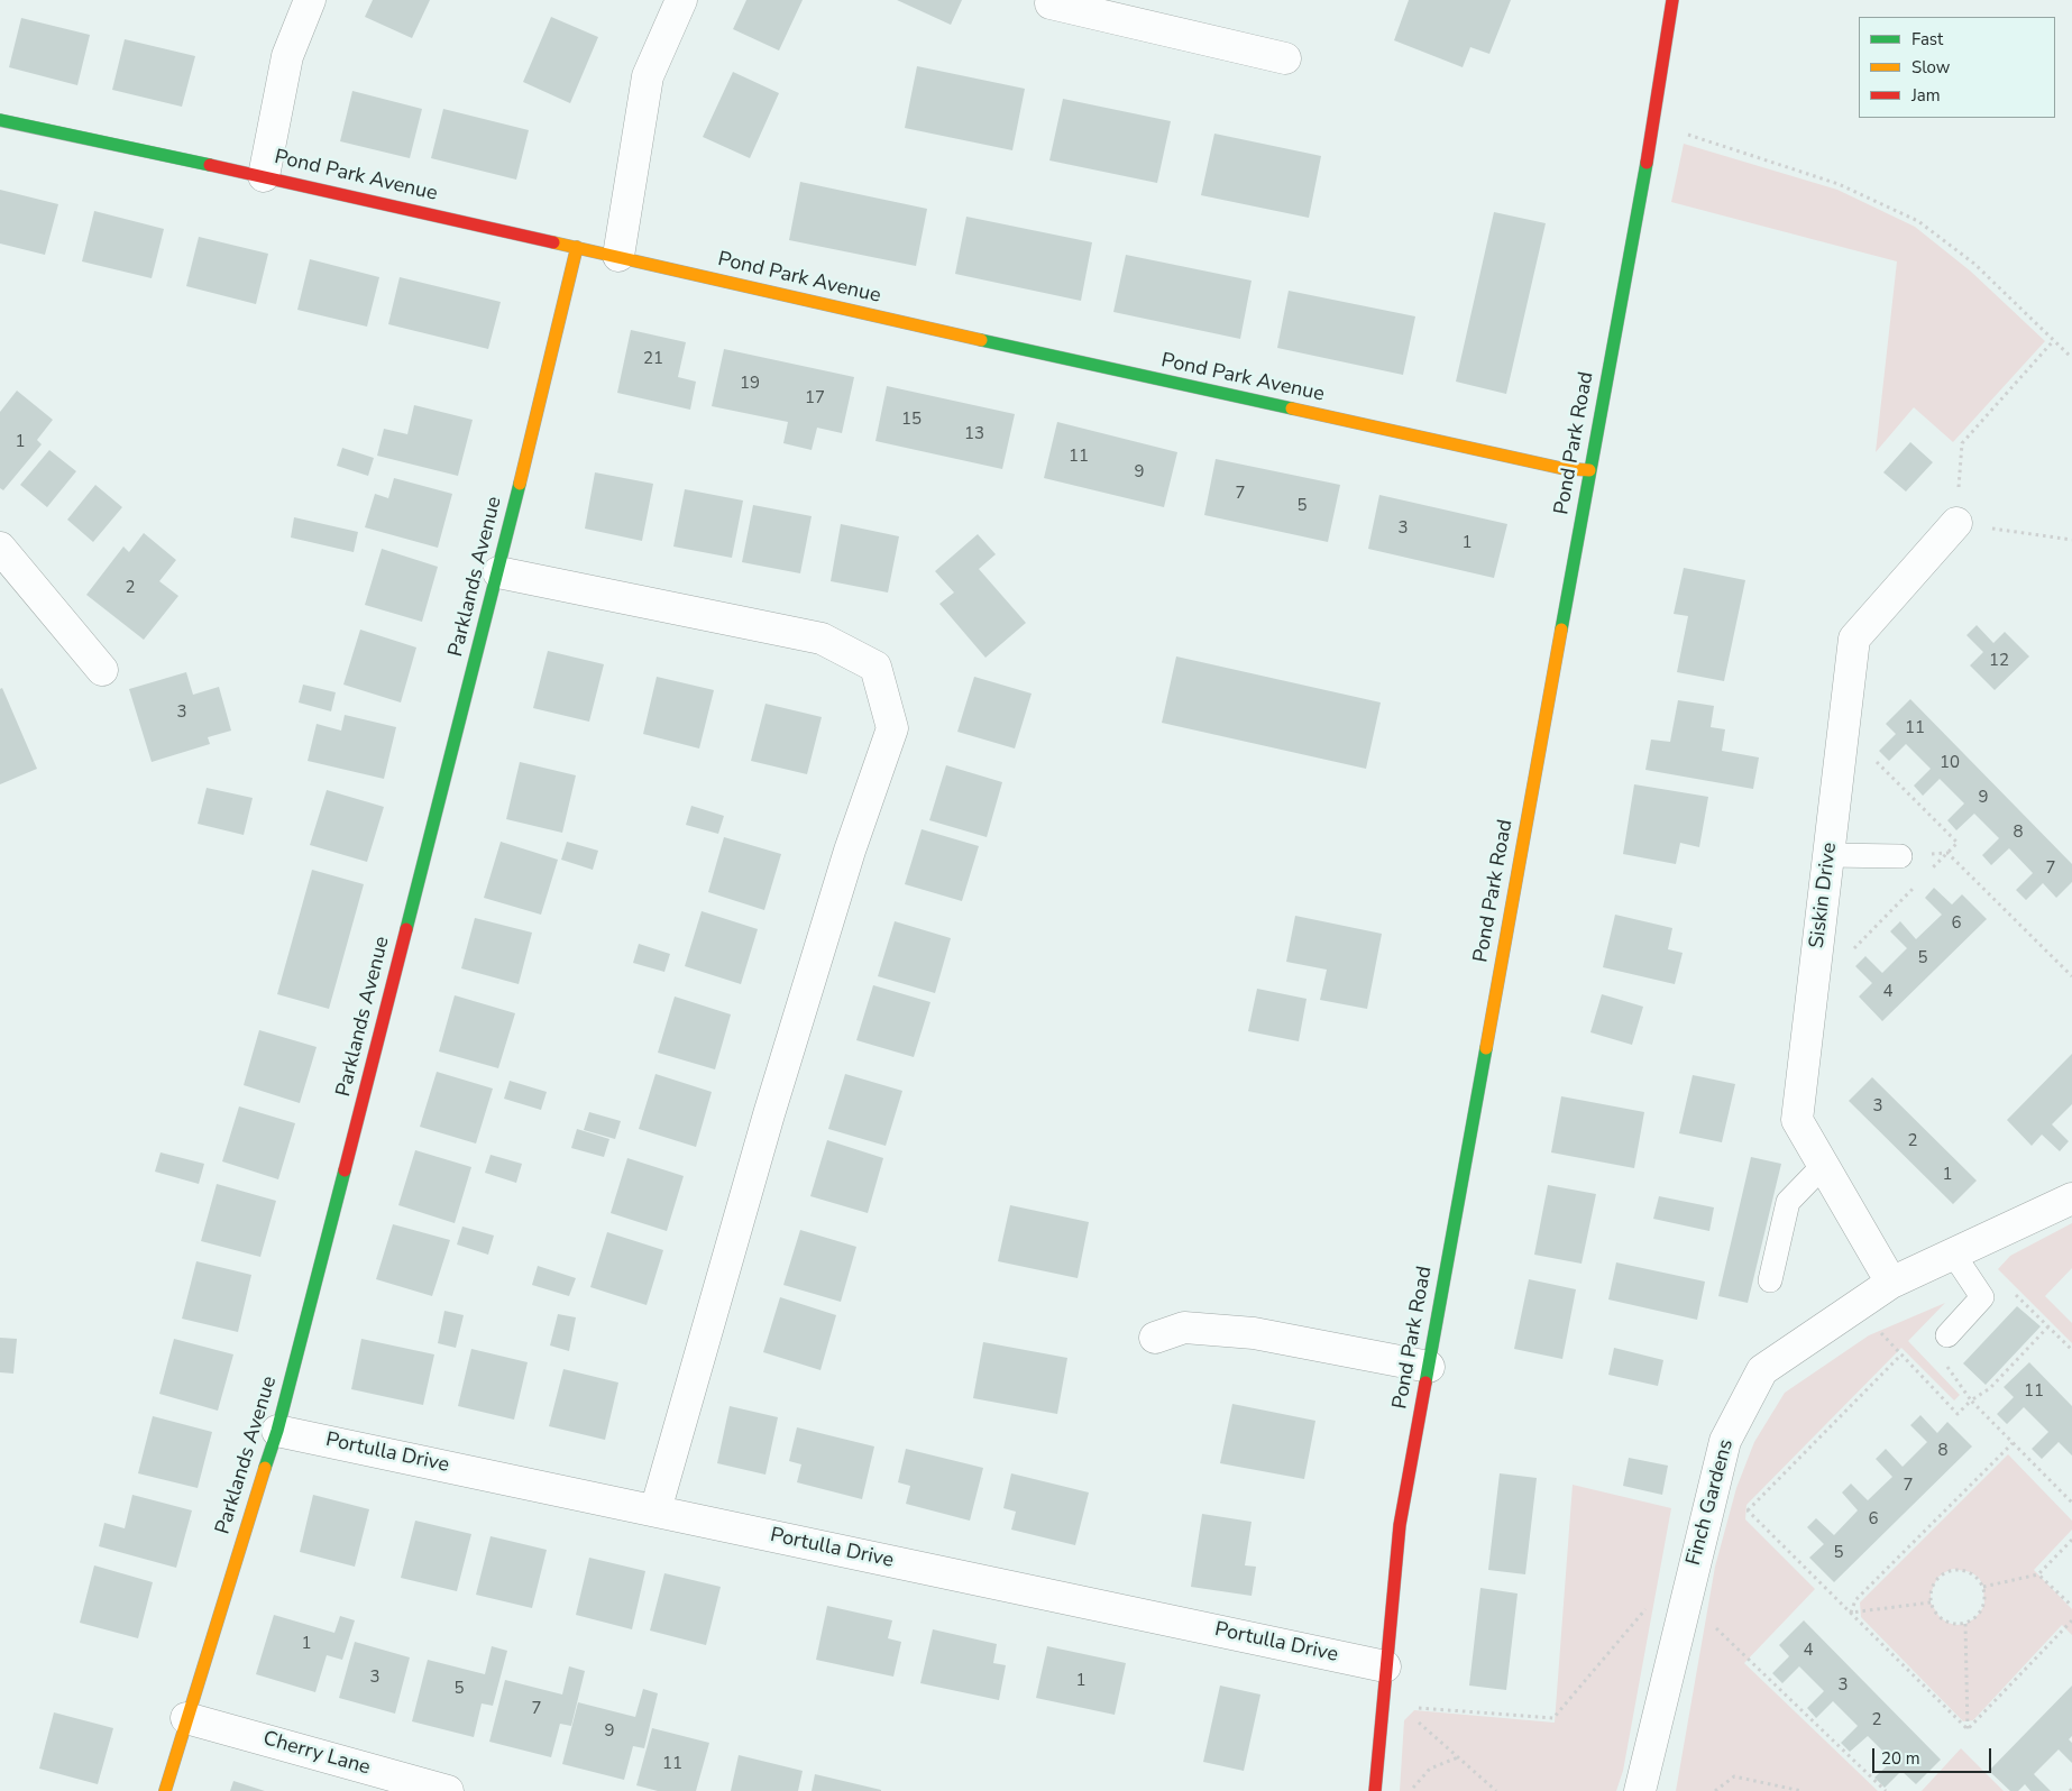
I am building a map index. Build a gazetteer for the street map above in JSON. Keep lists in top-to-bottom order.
{
  "streets": {
    "street": [
      "Pond Park Avenue",
      "Pond Park Road",
      "Parklands Avenue",
      "Siskin Drive",
      "Portulla Drive",
      "Finch Gardens",
      "Cherry Lane"
    ]
  },
  "crossings": [
    ["Pond Park Avenue", "Pond Park Road"],
    ["Pond Park Avenue", "Parklands Avenue"],
    ["Pond Park Road", "Portulla Drive"],
    ["Parklands Avenue", "Portulla Drive"],
    ["Parklands Avenue", "Cherry Lane"],
    ["Siskin Drive", "Finch Gardens"]
  ],
  "house_numbers": [
    "21",
    "19",
    "17",
    "15",
    "13",
    "1",
    "11",
    "9",
    "7",
    "5",
    "3",
    "1",
    "2",
    "12",
    "3",
    "11",
    "10",
    "9",
    "8",
    "7",
    "6",
    "5",
    "4",
    "3",
    "2",
    "1",
    "11",
    "8",
    "7",
    "6",
    "5",
    "1",
    "4",
    "3",
    "1",
    "3",
    "5",
    "7",
    "2",
    "9",
    "11"
  ],
  "legend": ["Fast", "Slow", "Jam"],
  "scale_bar": "20 m"
}
